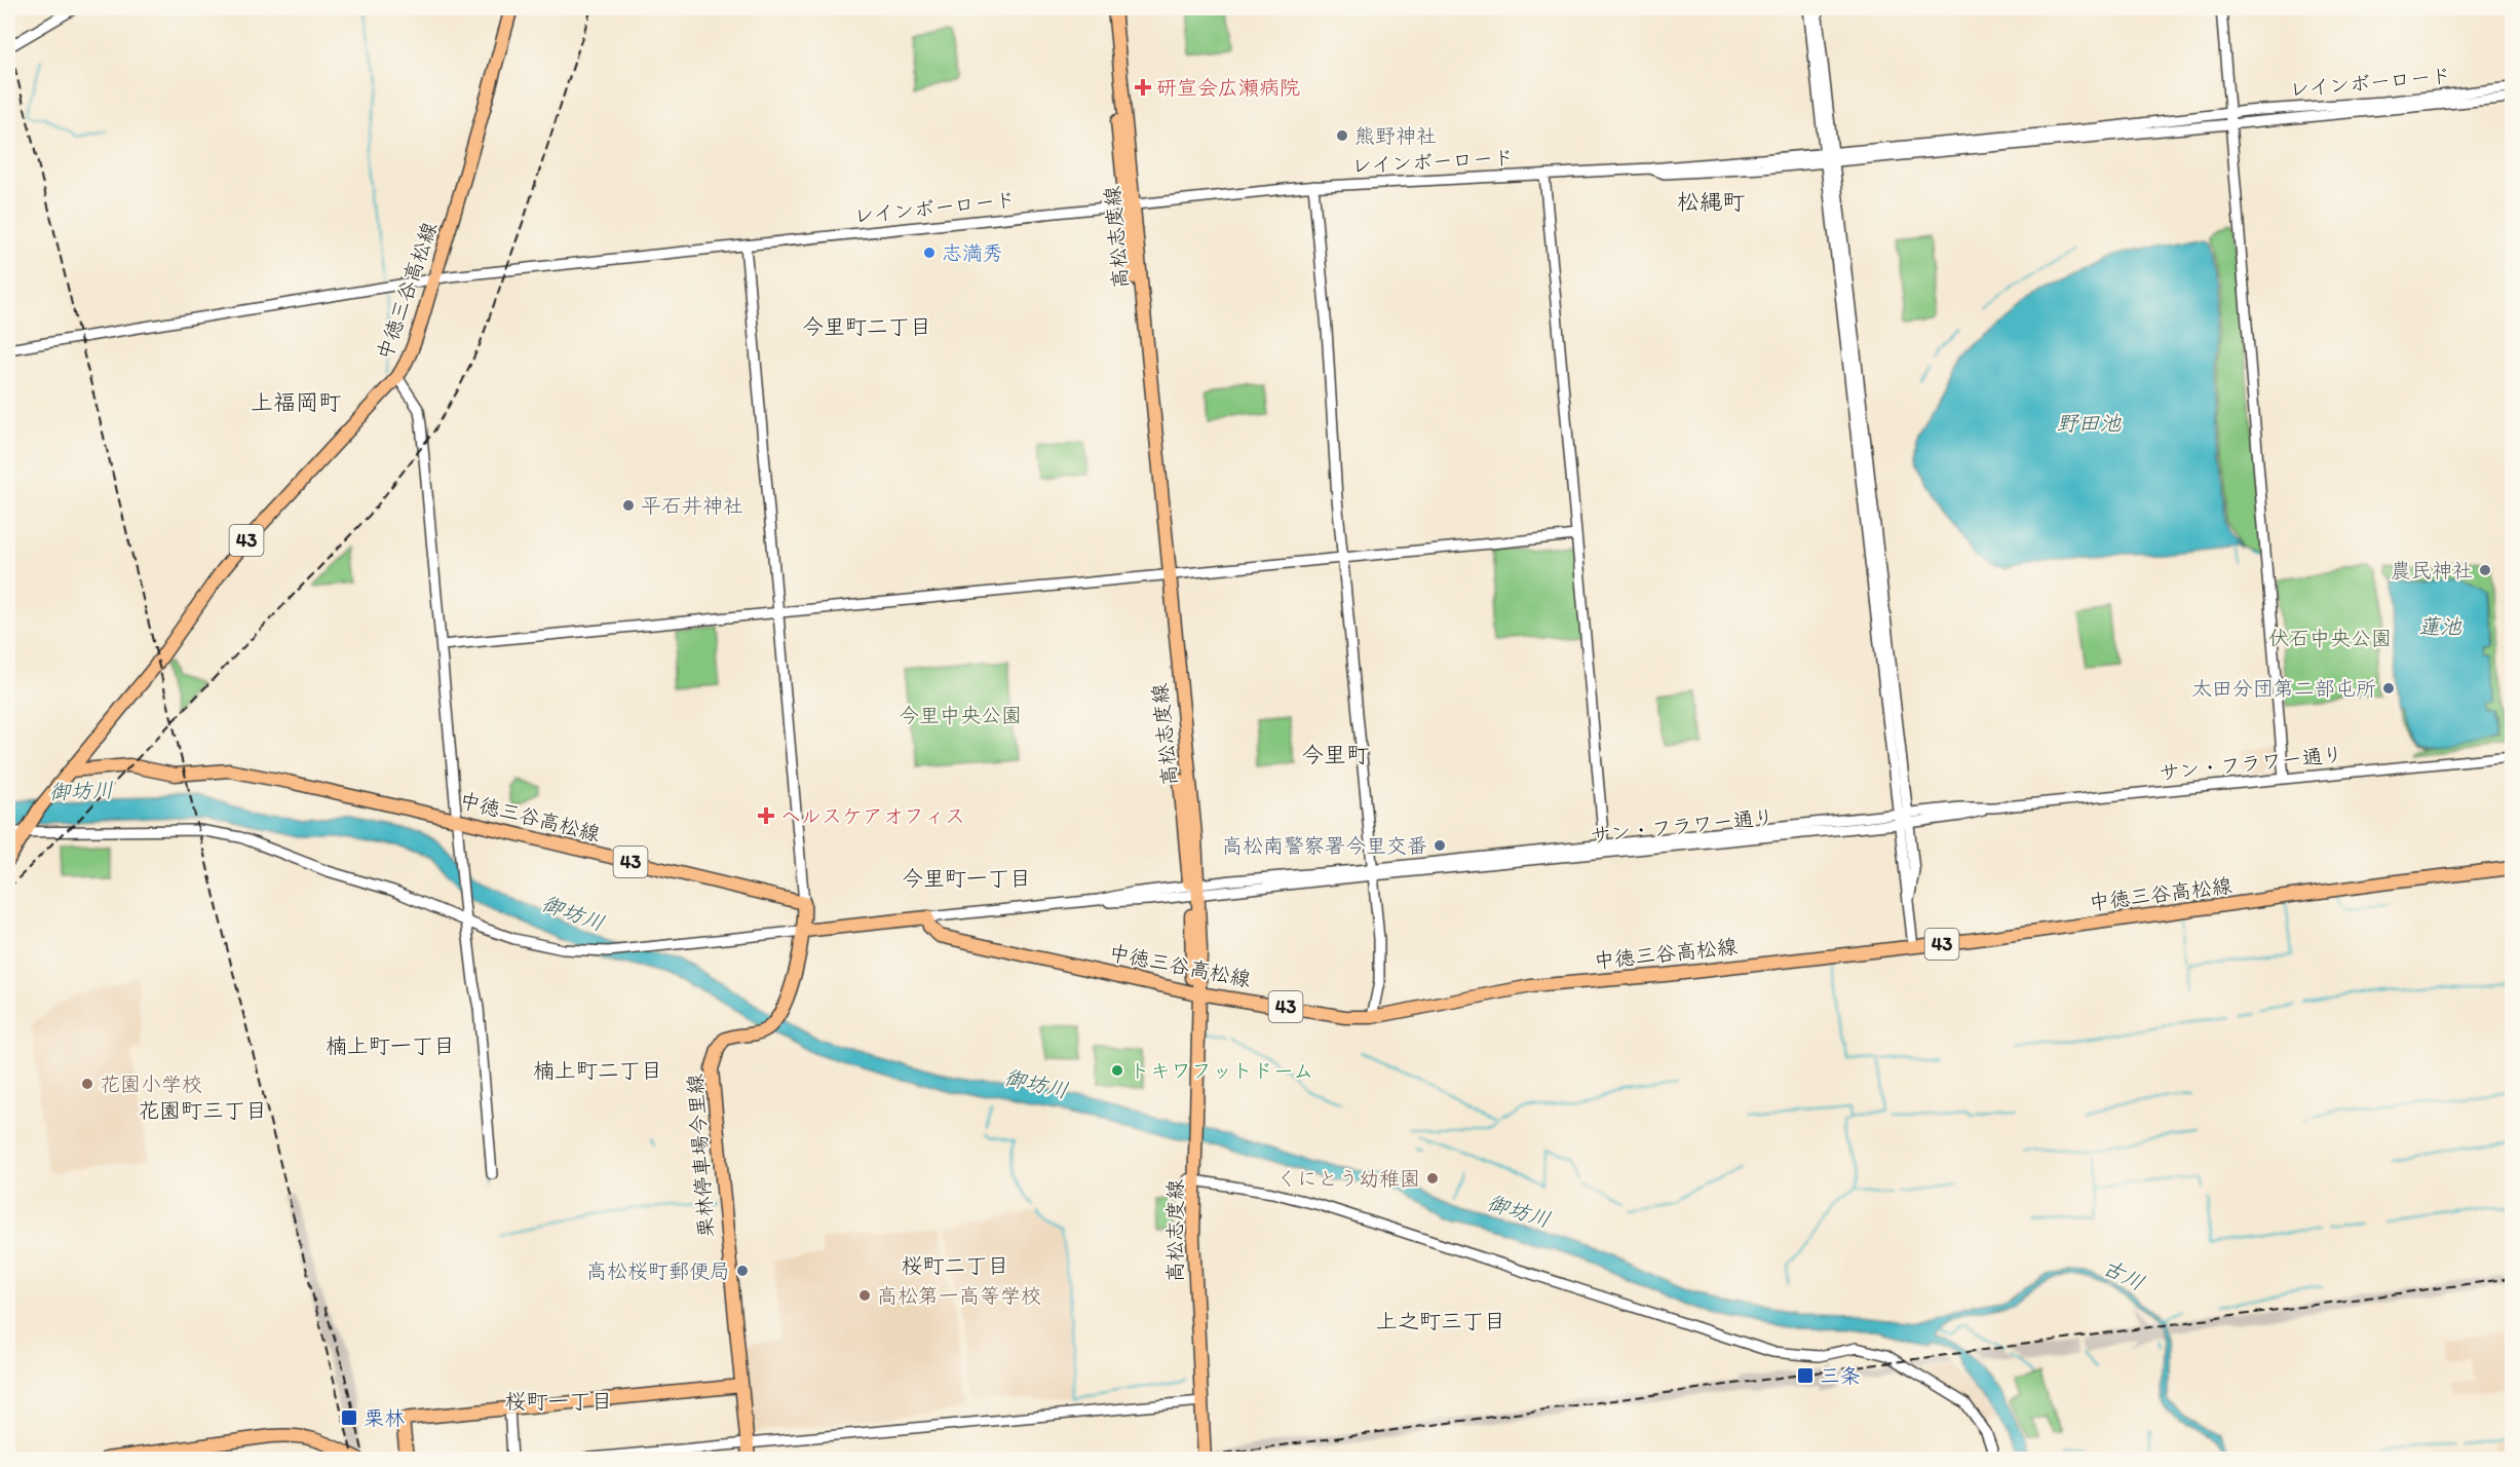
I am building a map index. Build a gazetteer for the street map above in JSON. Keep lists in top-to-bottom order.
{
  "streets": {
    "main road": [
      "高松志度線",
      "中徳三谷高松線",
      "43",
      "栗林停車場今里線"
    ],
    "street": ["レインボーロード", "サン・フラワー通り"]
  },
  "crossings": [
    ["レインボーロード", "高松志度線"],
    ["レインボーロード", "中徳三谷高松線"],
    ["高松志度線", "中徳三谷高松線"]
  ],
  "districts": [
    "松縄町",
    "今里町二丁目",
    "上福岡町",
    "今里町",
    "今里町一丁目",
    "楠上町一丁目",
    "楠上町二丁目",
    "花園町三丁目",
    "桜町二丁目",
    "上之町三丁目",
    "桜町一丁目"
  ],
  "water": [
    "野田池",
    "蓮池",
    "御坊川",
    "古川"
  ],
  "parks": ["伏石中央公園", "今里中央公園"],
  "places": {
    "health": ["研宣会広瀬病院", "ヘルスケアオフィス"],
    "other": [
      "熊野神社",
      "志満秀",
      "平石井神社",
      "農民神社",
      "太田分団第二部屯所",
      "高松南警察署今里交番",
      "トキワフットドーム",
      "花園小学校",
      "くにとう幼稚園",
      "高松桜町郵便局",
      "高松第一高等学校"
    ],
    "transit": ["三条", "栗林"]
  }
}
